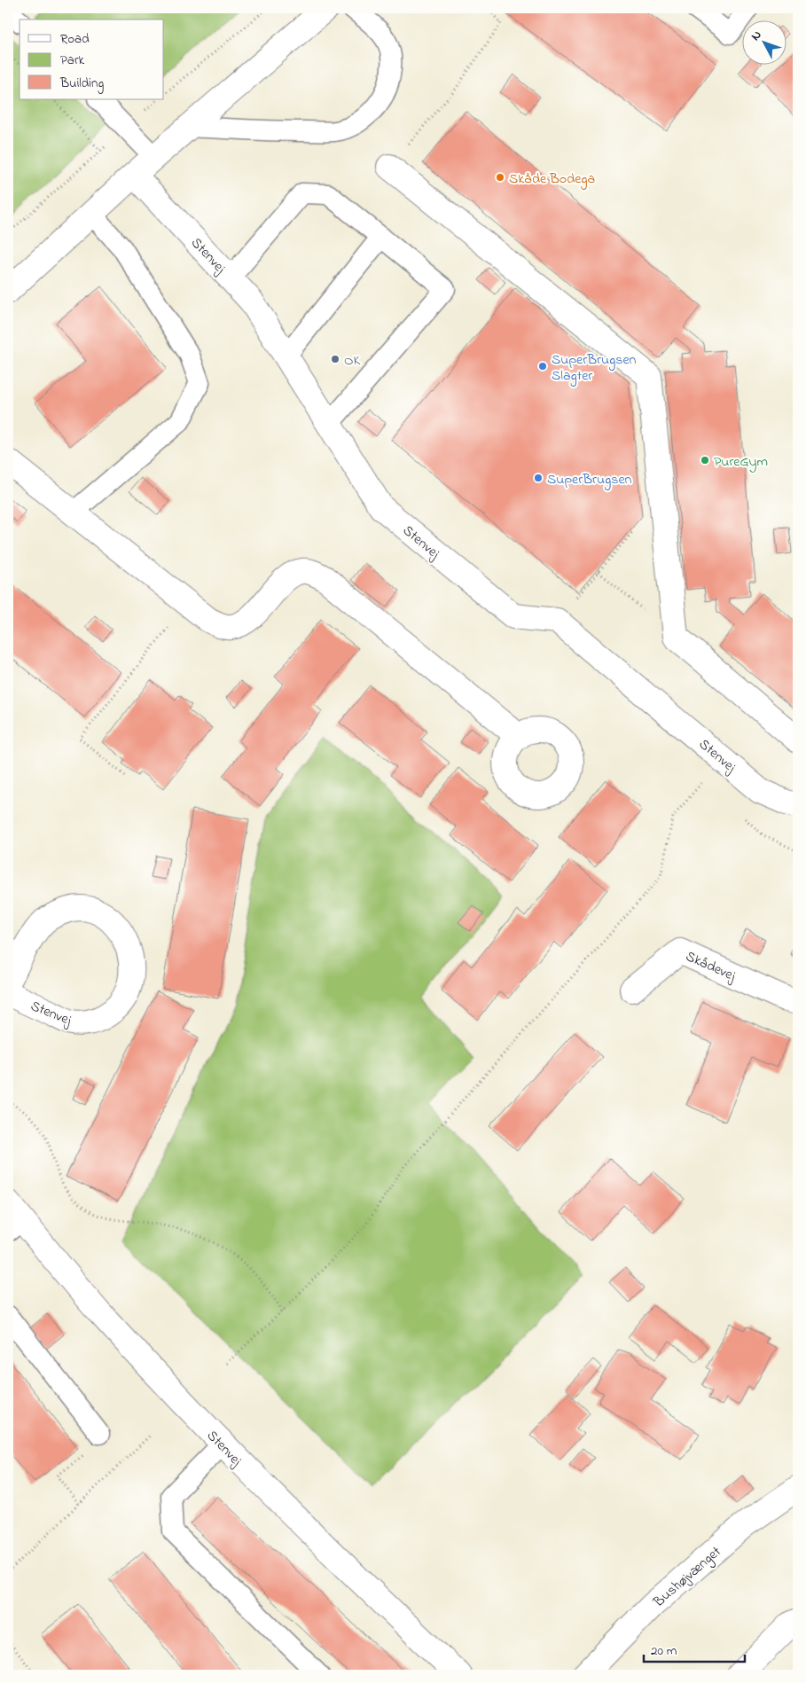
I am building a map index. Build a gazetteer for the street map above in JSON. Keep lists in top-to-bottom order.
{
  "streets": {
    "street": ["Stenvej", "Skådevej", "Bushøjvænget"]
  },
  "places": [
    "Skåde Bodega",
    "OK",
    "SuperBrugsen Slagter",
    "PureGym",
    "SuperBrugsen"
  ],
  "legend": ["Road", "Park", "Building"],
  "scale_bar": "20 m",
  "north": "top left"
}
